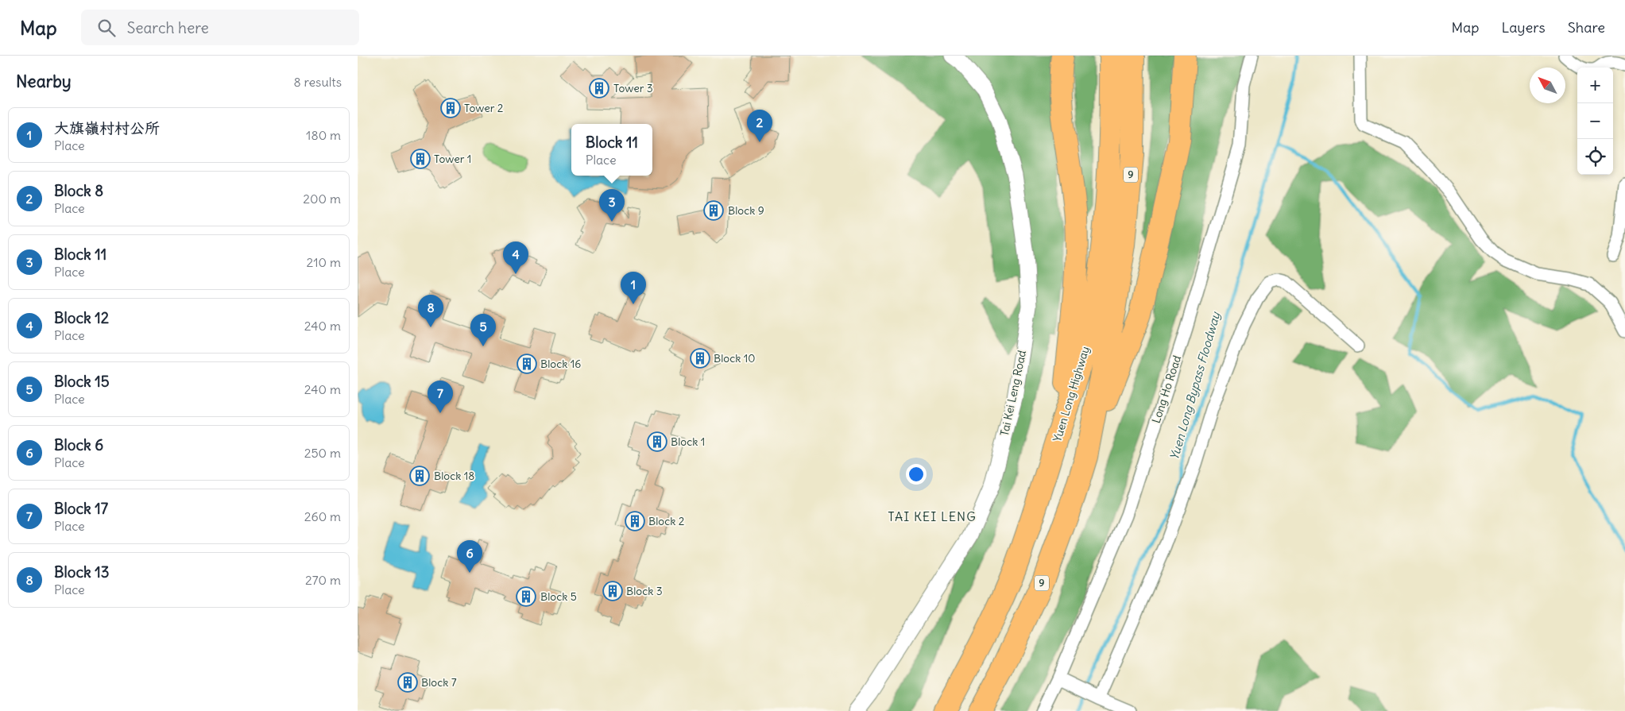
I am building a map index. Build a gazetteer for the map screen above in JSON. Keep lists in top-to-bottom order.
{
  "streets": {
    "highway": ["9", "Yuen Long Highway"],
    "street": ["Long Ho Road", "Tai Kei Leng Road"]
  },
  "districts": ["TAI KEI LENG"],
  "water": ["Yuen Long Bypass Floodway"],
  "places": {
    "building": [
      "Tower 3",
      "Tower 2",
      "Tower 1",
      "Block 9",
      "Block 10",
      "Block 16",
      "Block 1",
      "Block 18",
      "Block 2",
      "Block 3",
      "Block 5",
      "Block 7"
    ]
  },
  "north": "top left",
  "page": {
    "header": "Map",
    "search": "Search here",
    "nav": ["Map", "Layers", "Share"],
    "heading": ["Nearby", "8 results"],
    "map_buttons": ["+", "−"],
    "list": [
      {
        "mark": "1",
        "name": "大旗嶺村村公所",
        "note": "Place",
        "value": "180 m"
      },
      {
        "mark": "2",
        "name": "Block 8",
        "note": "Place",
        "value": "200 m"
      },
      {
        "mark": "3",
        "name": "Block 11",
        "note": "Place",
        "value": "210 m"
      },
      {
        "mark": "4",
        "name": "Block 12",
        "note": "Place",
        "value": "240 m"
      },
      {
        "mark": "5",
        "name": "Block 15",
        "note": "Place",
        "value": "240 m"
      },
      {
        "mark": "6",
        "name": "Block 6",
        "note": "Place",
        "value": "250 m"
      },
      {
        "mark": "7",
        "name": "Block 17",
        "note": "Place",
        "value": "260 m"
      },
      {
        "mark": "8",
        "name": "Block 13",
        "note": "Place",
        "value": "270 m"
      }
    ],
    "pins": [
      "2",
      "3",
      "4",
      "1",
      "8",
      "5",
      "7",
      "6"
    ],
    "popup": ["Block 11", "Place"]
  }
}
